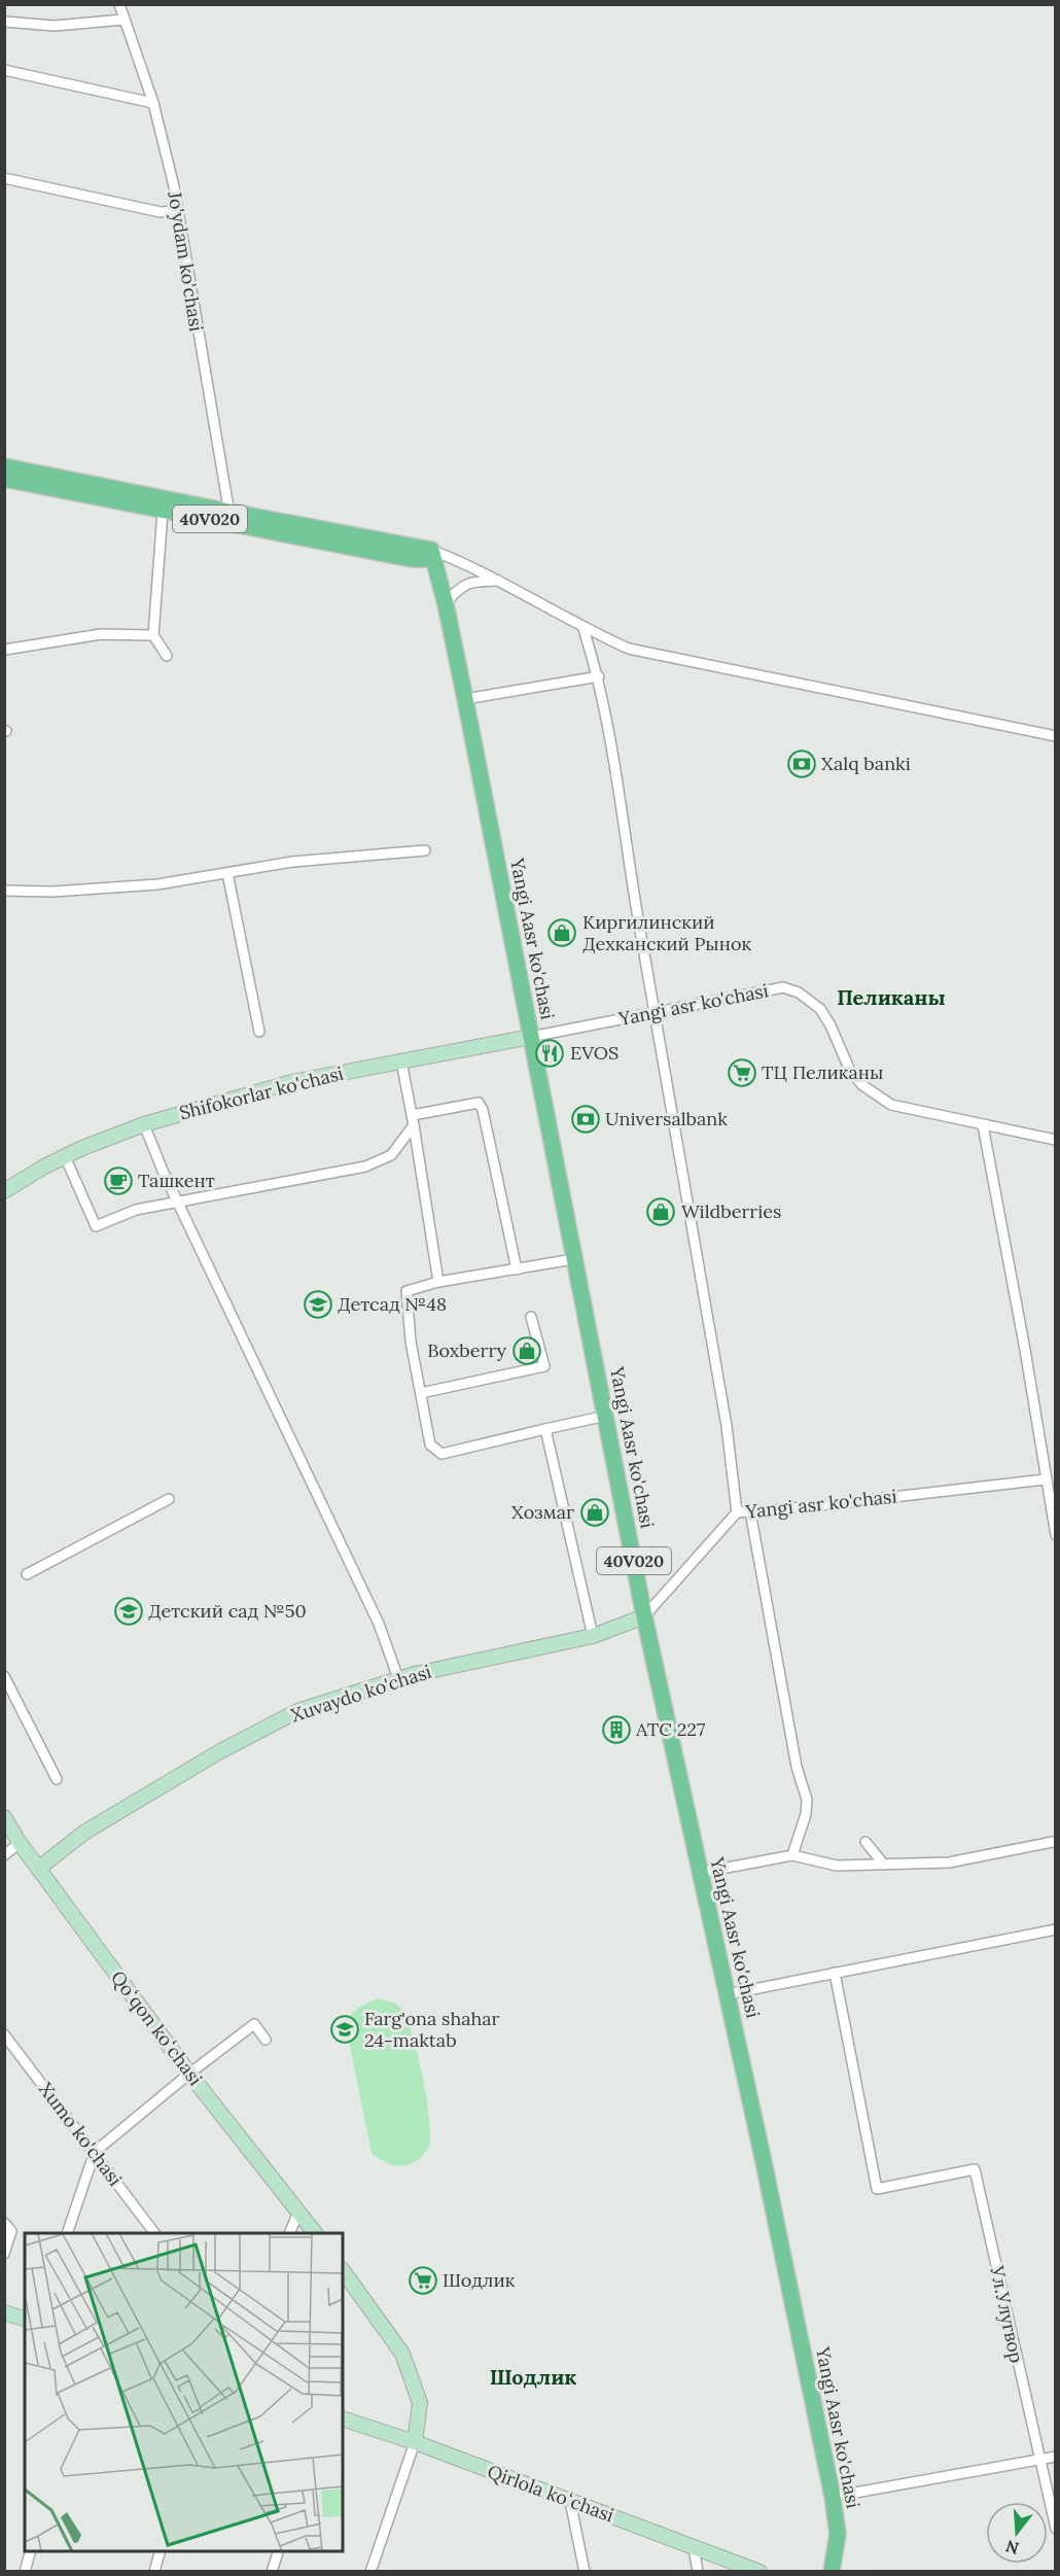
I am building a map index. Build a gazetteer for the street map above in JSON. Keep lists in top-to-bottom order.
{
  "streets": {
    "main road": ["40V020", "Yangi Aasr ko'chasi"],
    "street": [
      "Jo'ydam ko'chasi",
      "Yangi asr ko'chasi",
      "Shifokorlar ko'chasi",
      "Xuvaydo ko'chasi",
      "Qoʻqon koʻchasi",
      "Xumo ko'chasi",
      "Ул.Улугвор",
      "Qirlola koʻchasi"
    ]
  },
  "crossings": [
    ["Jo'ydam ko'chasi", "40V020"],
    ["40V020", "Yangi Aasr ko'chasi"],
    ["Yangi Aasr ko'chasi", "Yangi asr ko'chasi"],
    ["Yangi Aasr ko'chasi", "Shifokorlar ko'chasi"],
    ["Yangi Aasr ko'chasi", "Xuvaydo ko'chasi"],
    ["Yangi asr ko'chasi", "Shifokorlar ko'chasi"],
    ["Yangi asr ko'chasi", "Xuvaydo ko'chasi"],
    ["Xuvaydo ko'chasi", "Qoʻqon koʻchasi"]
  ],
  "districts": ["Пеликаны", "Шодлик"],
  "places": {
    "bank": ["Xalq banki", "Universalbank"],
    "shop": [
      "Киргилинский Дехканский Рынок",
      "Wildberries",
      "Boxberry",
      "Хозмаг"
    ],
    "restaurant": ["EVOS"],
    "supermarket": ["ТЦ Пеликаны", "Шодлик"],
    "cafe": ["Ташкент"],
    "school or university": ["Детсад №48", "Детский сад №50", "Farg'ona shahar 24-maktab"],
    "building": ["АТС 227"]
  },
  "north": "bottom"
}
